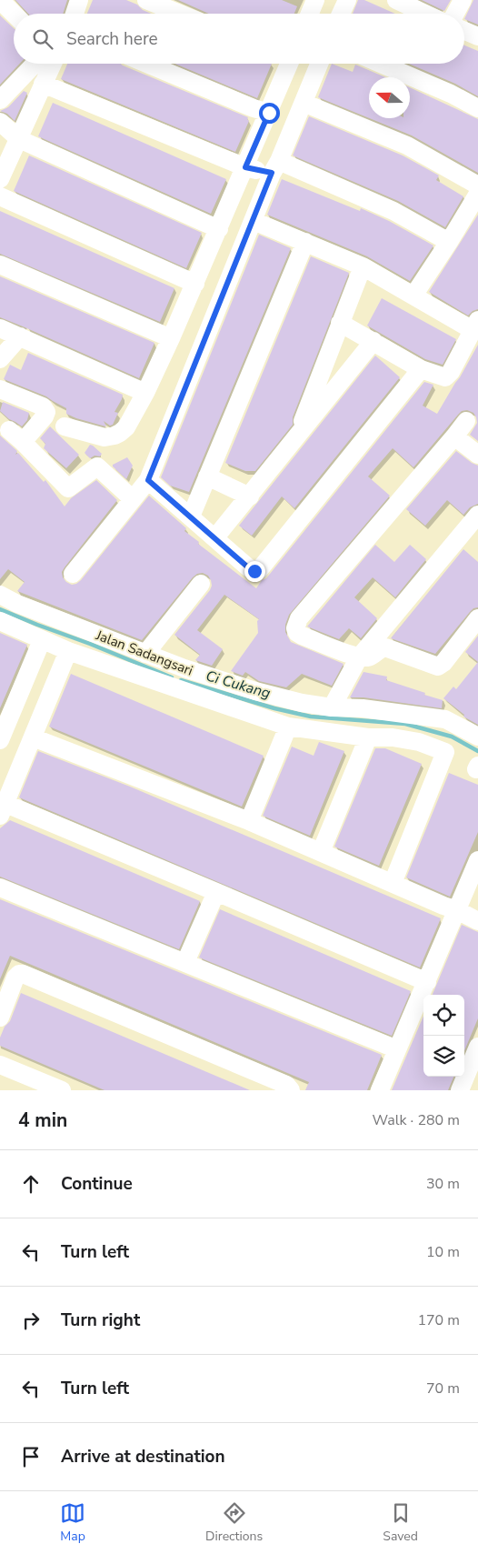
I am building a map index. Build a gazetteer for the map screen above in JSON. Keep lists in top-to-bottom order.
{
  "streets": {
    "street": ["Jalan Sadangsari"]
  },
  "water": ["Ci Cukang"],
  "north": "left",
  "page": {
    "search": "Search here",
    "heading": ["4 min", "Walk · 280 m"],
    "list": [
      ["Continue", "30 m"],
      ["Turn left", "10 m"],
      ["Turn right", "170 m"],
      ["Turn left", "70 m"],
      "Arrive at destination"
    ],
    "nav": ["Map", "Directions", "Saved"]
  }
}
